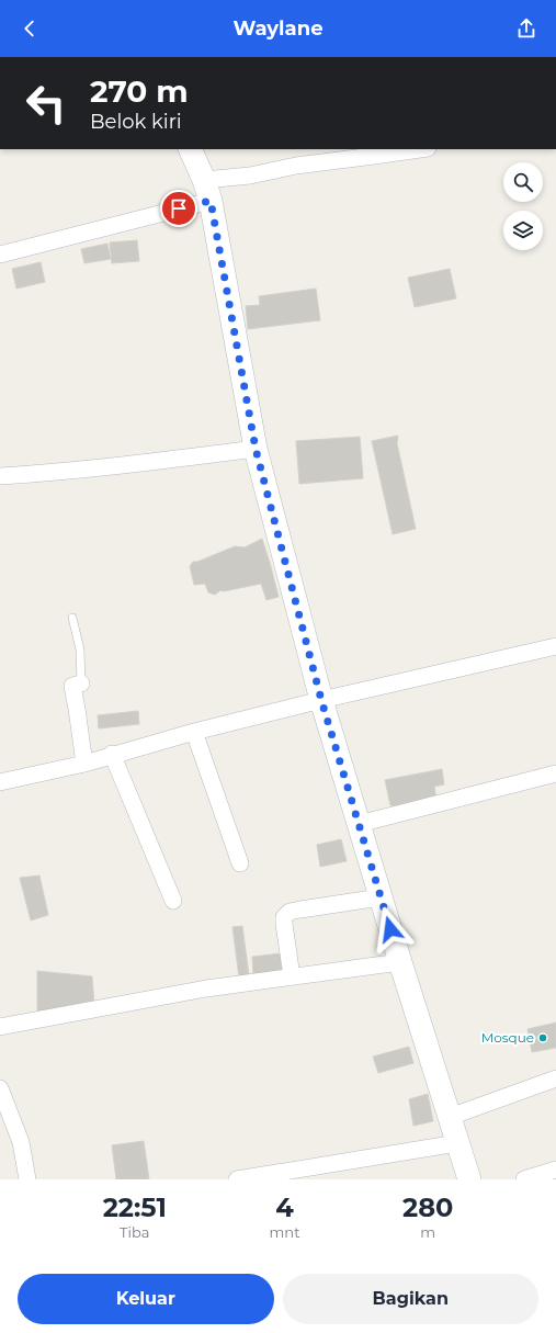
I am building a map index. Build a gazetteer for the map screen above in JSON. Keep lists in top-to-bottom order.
{
  "places": ["Mosque"],
  "page": {
    "header": "Waylane",
    "turn": ["270 m", "Belok kiri"],
    "eta": [
      "22:51",
      "Tiba",
      "4",
      "mnt",
      "280",
      "m"
    ],
    "buttons": ["Keluar", "Bagikan"]
  }
}
